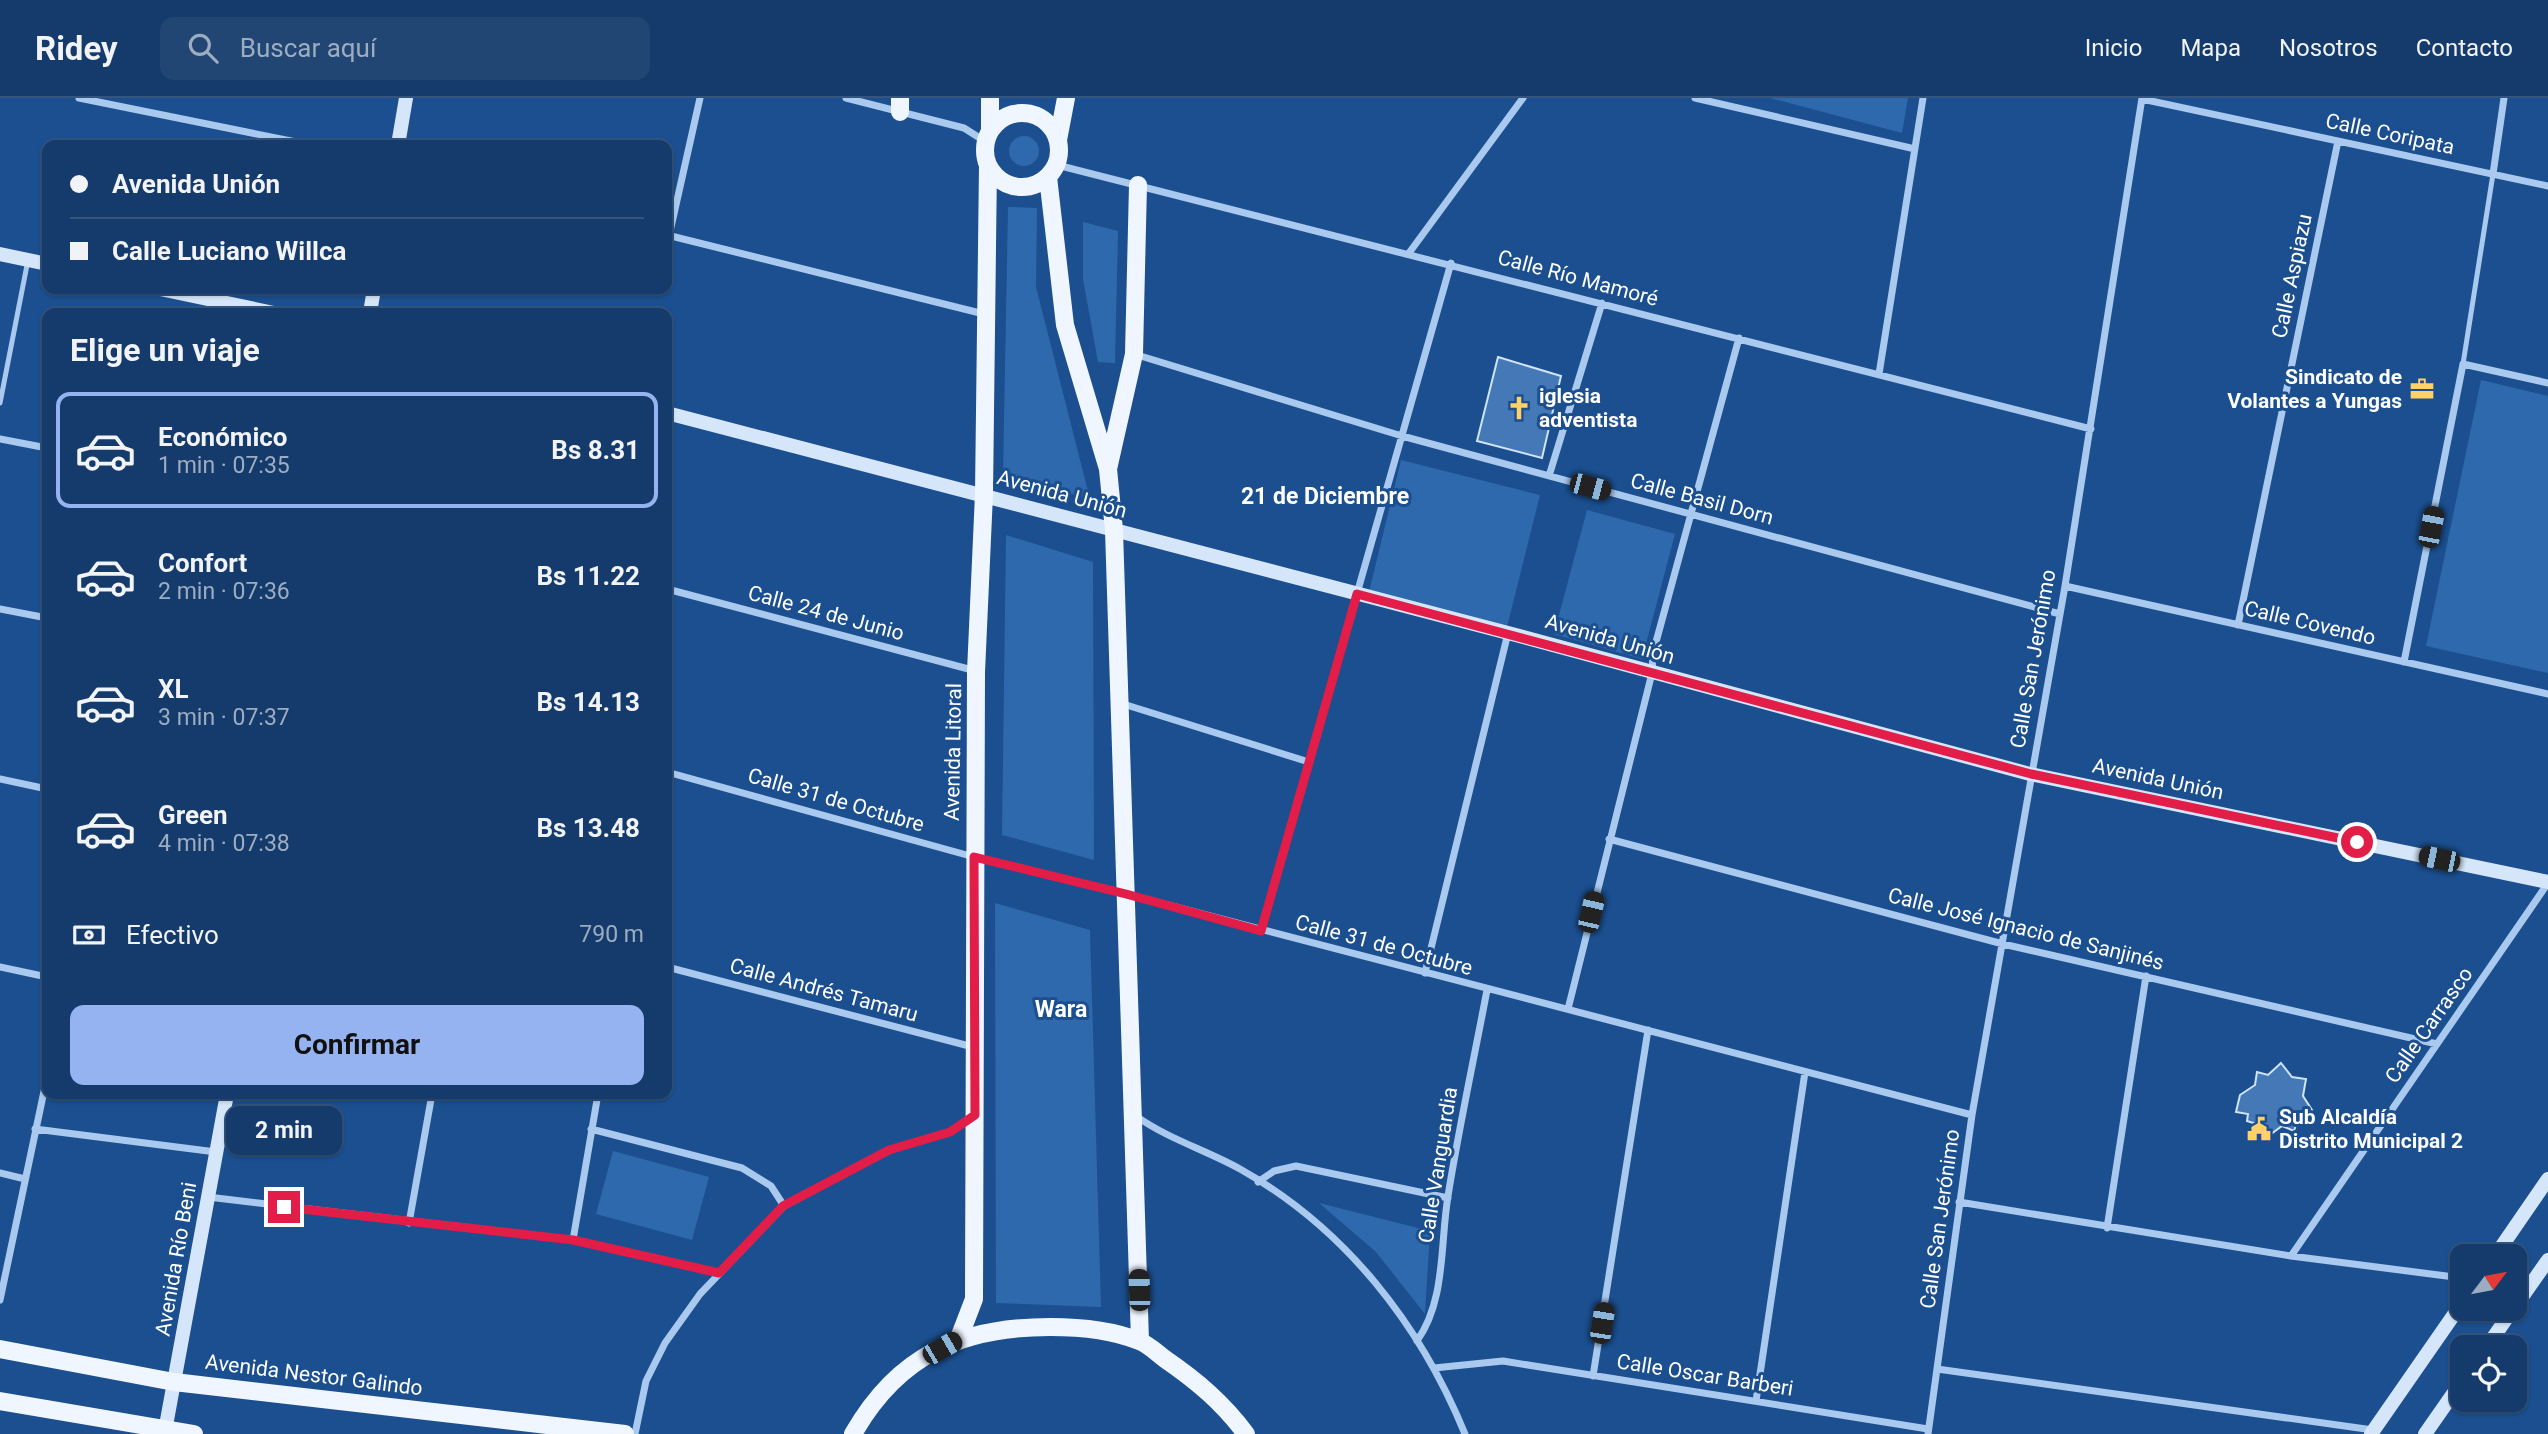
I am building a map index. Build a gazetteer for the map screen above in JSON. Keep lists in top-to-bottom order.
{
  "streets": {
    "main road": ["Avenida Litoral", "Avenida Nestor Galindo"],
    "street": [
      "Calle Coripata",
      "Calle Aspiazu",
      "Calle Río Mamoré",
      "Avenida Unión",
      "Calle Basil Dorn",
      "Calle 24 de Junio",
      "Calle Covendo",
      "Calle San Jerónimo",
      "Calle 31 de Octubre",
      "Calle José Ignacio de Sanjinés",
      "Calle Andrés Tamaru",
      "Calle Carrasco",
      "Calle Vanguardia",
      "Avenida Río Beni",
      "Calle Oscar Barberi"
    ]
  },
  "crossings": [
    ["Calle Coripata", "Calle Aspiazu"],
    ["Calle Coripata", "Calle San Jerónimo"],
    ["Calle Aspiazu", "Calle Covendo"],
    ["Calle Río Mamoré", "Calle San Jerónimo"],
    ["Calle Río Mamoré", "Avenida Litoral"],
    ["Avenida Unión", "Calle San Jerónimo"],
    ["Avenida Unión", "Avenida Litoral"],
    ["Avenida Unión", "Calle Carrasco"],
    ["Calle Basil Dorn", "Calle San Jerónimo"],
    ["Calle 24 de Junio", "Avenida Litoral"],
    ["Calle Covendo", "Calle San Jerónimo"],
    ["Calle San Jerónimo", "Calle 31 de Octubre"],
    ["Calle San Jerónimo", "Calle José Ignacio de Sanjinés"],
    ["Calle San Jerónimo", "Calle Oscar Barberi"],
    ["Avenida Litoral", "Calle 31 de Octubre"],
    ["Avenida Litoral", "Calle Andrés Tamaru"],
    ["Calle 31 de Octubre", "Calle Vanguardia"],
    ["Calle José Ignacio de Sanjinés", "Calle Carrasco"],
    ["Avenida Río Beni", "Avenida Nestor Galindo"]
  ],
  "districts": ["21 de Diciembre", "Wara"],
  "places": {
    "office": ["Sindicato de Volantes a Yungas"],
    "church": ["iglesia adventista"],
    "public building": ["Sub Alcaldía Distrito Municipal 2"]
  },
  "north": "top right",
  "page": {
    "header": "Ridey",
    "search": "Buscar aquí",
    "nav": [
      "Inicio",
      "Mapa",
      "Nosotros",
      "Contacto"
    ],
    "banner": ["Avenida Unión", "Calle Luciano Willca"],
    "heading": "Elige un viaje",
    "list": [
      {
        "name": "Económico",
        "note": "1 min · 07:35",
        "value": "Bs 8.31"
      },
      {
        "name": "Confort",
        "note": "2 min · 07:36",
        "value": "Bs 11.22"
      },
      {
        "name": "XL",
        "note": "3 min · 07:37",
        "value": "Bs 14.13"
      },
      {
        "name": "Green",
        "note": "4 min · 07:38",
        "value": "Bs 13.48"
      }
    ],
    "pay": ["Efectivo", "790 m"],
    "buttons": "Confirmar",
    "bubble": "2 min"
  }
}
